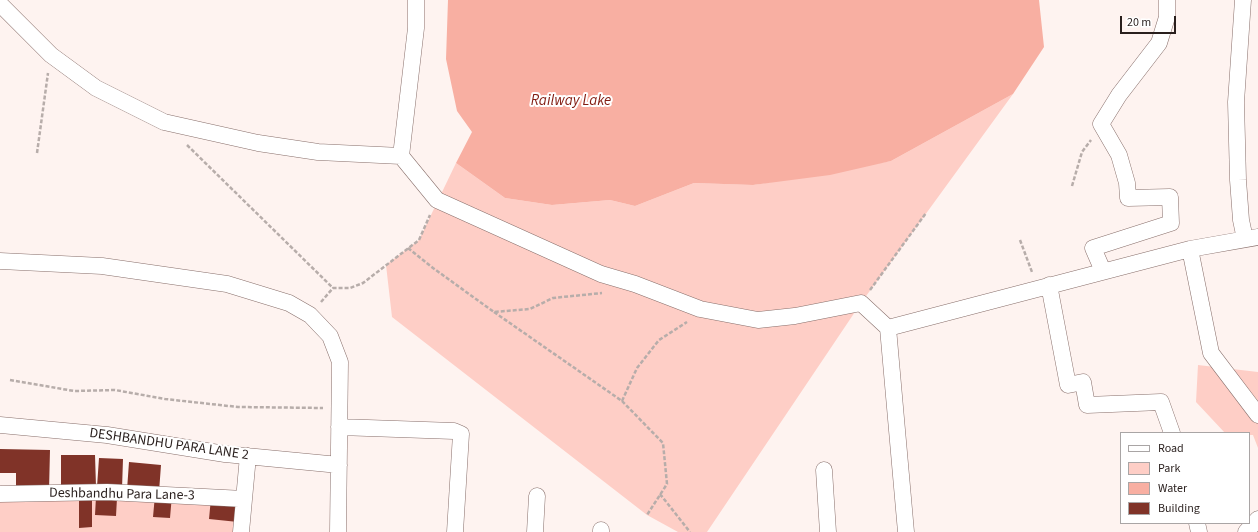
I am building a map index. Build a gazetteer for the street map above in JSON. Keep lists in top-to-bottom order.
{
  "streets": {
    "street": ["DESHBANDHU PARA LANE 2", "Deshbandhu Para Lane-3"]
  },
  "water": ["Railway Lake"],
  "legend": [
    "Road",
    "Park",
    "Water",
    "Building"
  ],
  "scale_bar": "20 m"
}
